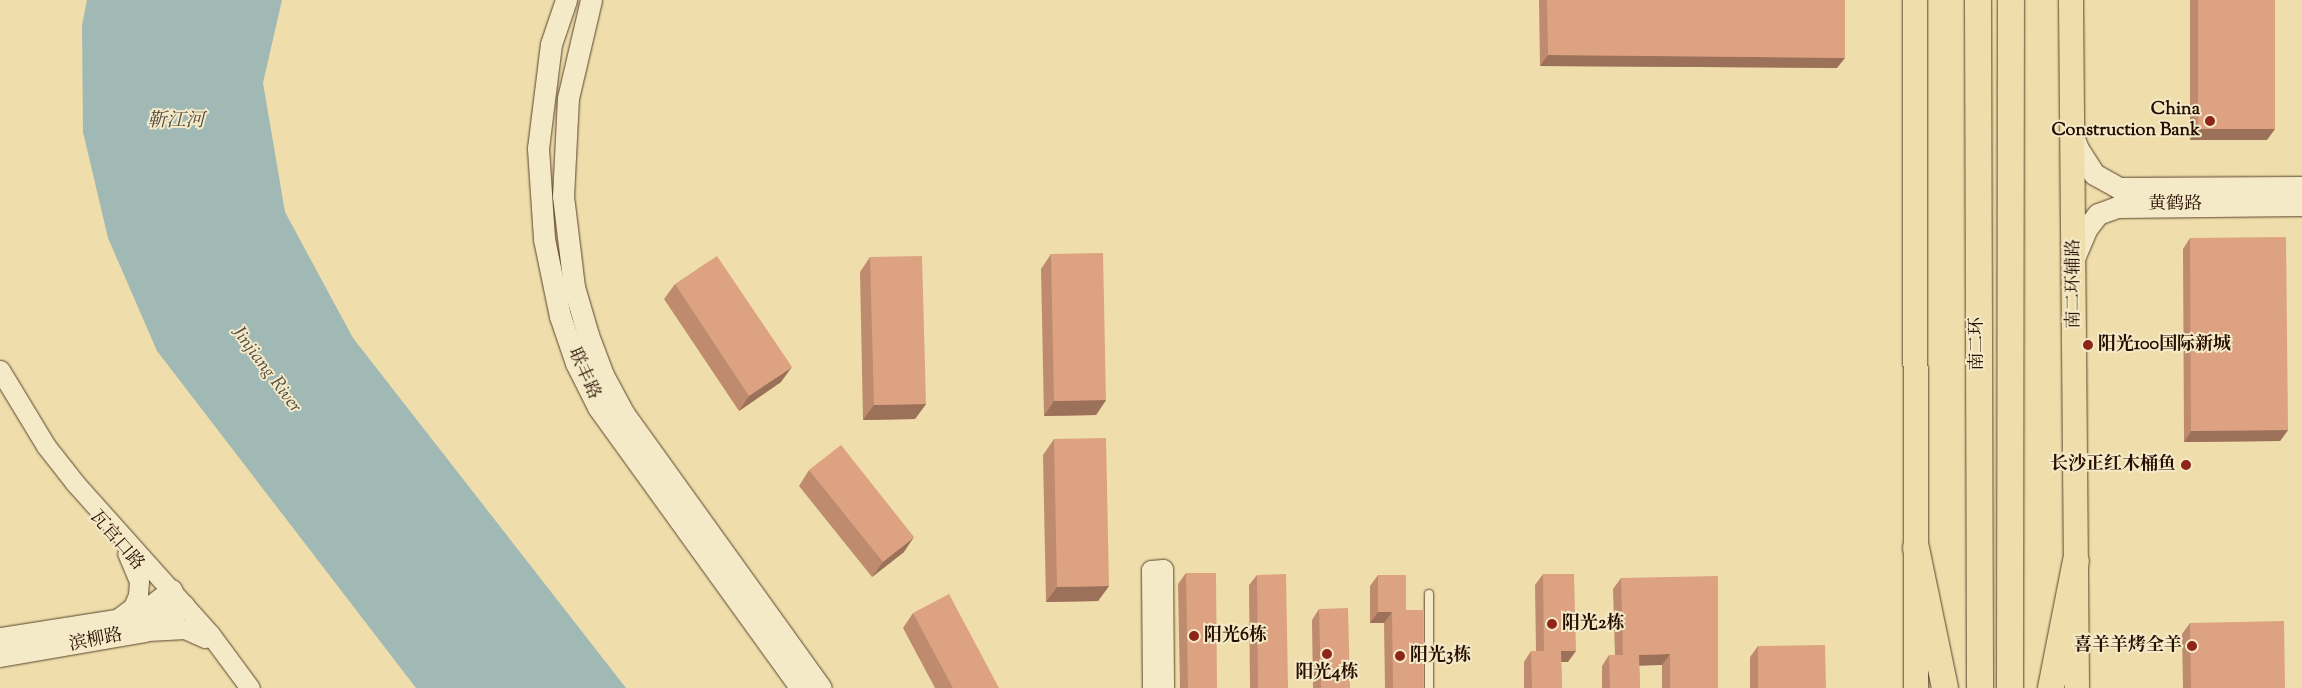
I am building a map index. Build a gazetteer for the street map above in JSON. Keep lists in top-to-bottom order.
{
  "streets": {
    "highway": ["南二环"],
    "main road": [
      "黄鹤路",
      "南二环辅路",
      "联丰路",
      "滨柳路"
    ],
    "street": ["瓦官口路"]
  },
  "crossings": [
    ["黄鹤路", "南二环辅路"],
    ["瓦官口路", "滨柳路"]
  ],
  "water": ["靳江河", "Jinjiang River"],
  "places": [
    "China Construction Bank",
    "阳光100国际新城",
    "长沙正红木桶鱼",
    "阳光2栋",
    "阳光6栋",
    "喜羊羊烤全羊",
    "阳光4栋",
    "阳光3栋"
  ]
}
